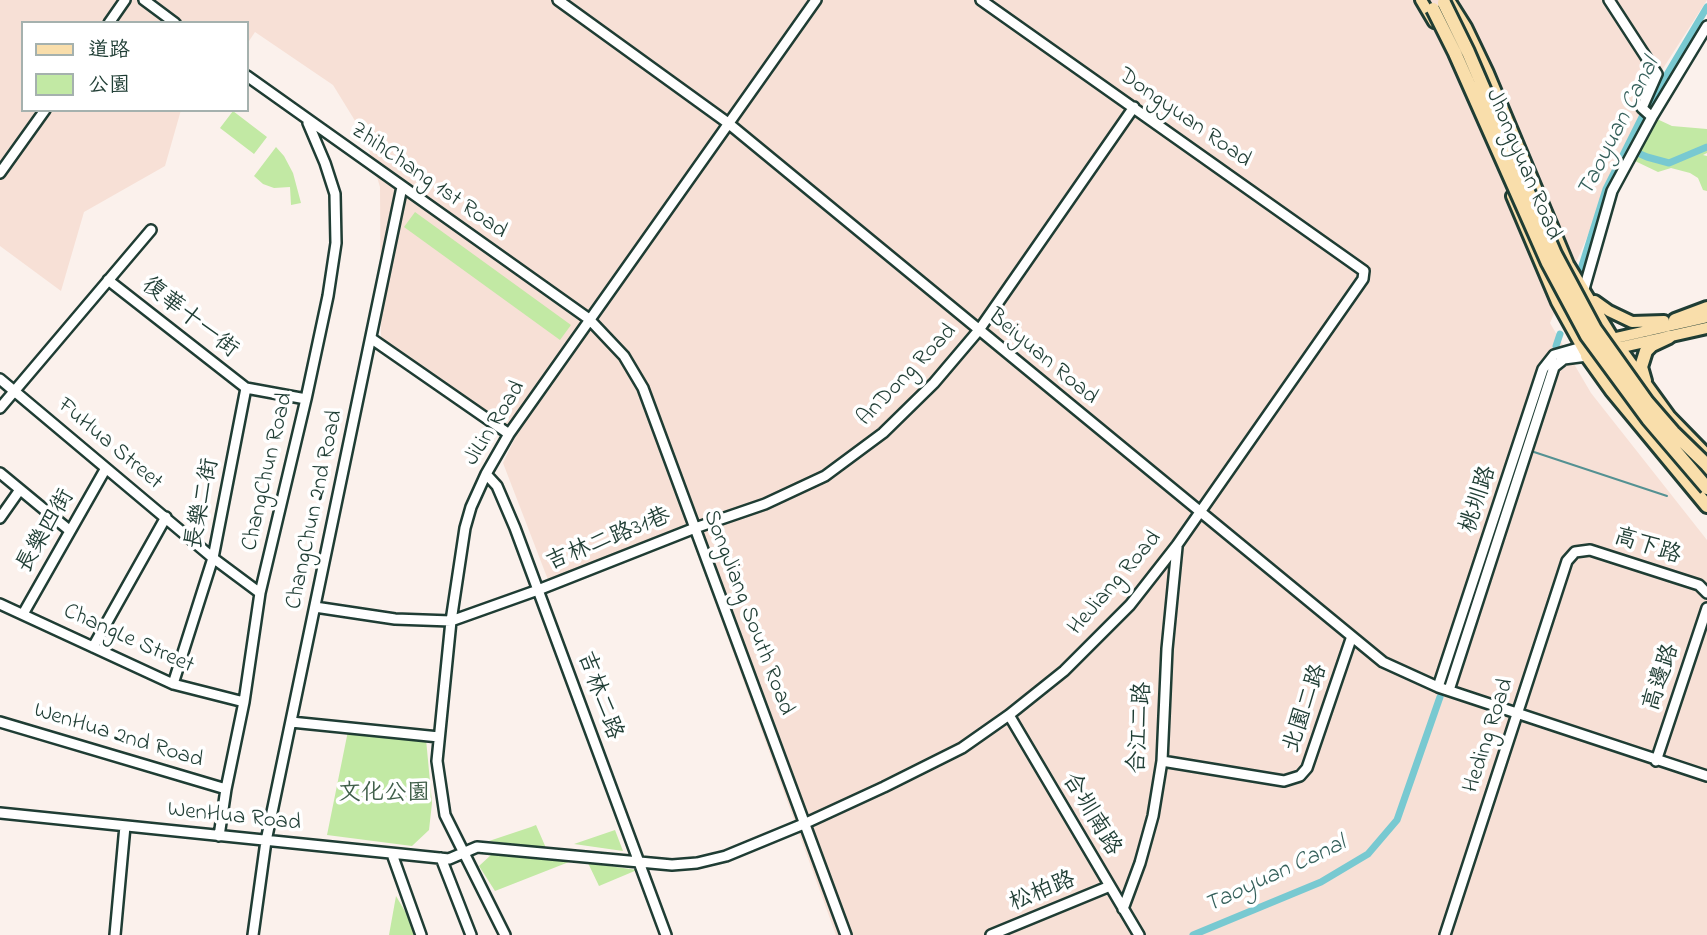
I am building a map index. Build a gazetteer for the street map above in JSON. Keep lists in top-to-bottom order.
{
  "streets": {
    "main road": ["Jhongyuan Road"],
    "street": [
      "Dongyuan Road",
      "ZhihChang 1st Road",
      "復華十一街",
      "Beiyuan Road",
      "AnDong Road",
      "JiLin Road",
      "FuHua Street",
      "ChangChun Road",
      "桃圳路",
      "長樂二街",
      "ChangChun 2nd Road",
      "長樂四街",
      "吉林二路31巷",
      "高下路",
      "HeJiang Road",
      "SongJiang South Road",
      "ChangLe Street",
      "高邊路",
      "吉林二路",
      "北園二路",
      "合江二路",
      "Heding Road",
      "WenHua 2nd Road",
      "合圳南路",
      "WenHua Road",
      "松柏路"
    ]
  },
  "crossings": [
    ["Dongyuan Road", "AnDong Road"],
    ["Dongyuan Road", "HeJiang Road"],
    ["Jhongyuan Road", "桃圳路"],
    ["ZhihChang 1st Road", "JiLin Road"],
    ["ZhihChang 1st Road", "ChangChun Road"],
    ["ZhihChang 1st Road", "ChangChun 2nd Road"],
    ["ZhihChang 1st Road", "SongJiang South Road"],
    ["復華十一街", "長樂二街"],
    ["Beiyuan Road", "AnDong Road"],
    ["Beiyuan Road", "JiLin Road"],
    ["Beiyuan Road", "桃圳路"],
    ["Beiyuan Road", "HeJiang Road"],
    ["Beiyuan Road", "高邊路"],
    ["Beiyuan Road", "北園二路"],
    ["Beiyuan Road", "Heding Road"],
    ["AnDong Road", "吉林二路31巷"],
    ["AnDong Road", "SongJiang South Road"],
    ["JiLin Road", "吉林二路31巷"],
    ["JiLin Road", "SongJiang South Road"],
    ["JiLin Road", "吉林二路"],
    ["JiLin Road", "WenHua Road"],
    ["FuHua Street", "ChangChun Road"],
    ["FuHua Street", "長樂二街"],
    ["FuHua Street", "長樂四街"],
    ["ChangChun Road", "ChangLe Street"],
    ["ChangChun Road", "WenHua 2nd Road"],
    ["ChangChun Road", "WenHua Road"],
    ["長樂二街", "ChangLe Street"],
    ["ChangChun 2nd Road", "WenHua Road"],
    ["長樂四街", "ChangLe Street"],
    ["吉林二路31巷", "SongJiang South Road"],
    ["吉林二路31巷", "吉林二路"],
    ["高下路", "Heding Road"],
    ["HeJiang Road", "SongJiang South Road"],
    ["HeJiang Road", "吉林二路"],
    ["HeJiang Road", "合江二路"],
    ["HeJiang Road", "合圳南路"],
    ["HeJiang Road", "WenHua Road"],
    ["吉林二路", "WenHua Road"],
    ["北園二路", "合江二路"],
    ["合江二路", "合圳南路"],
    ["合圳南路", "松柏路"]
  ],
  "water": ["Taoyuan Canal"],
  "parks": ["文化公園"],
  "legend": ["道路", "公園"]
}
